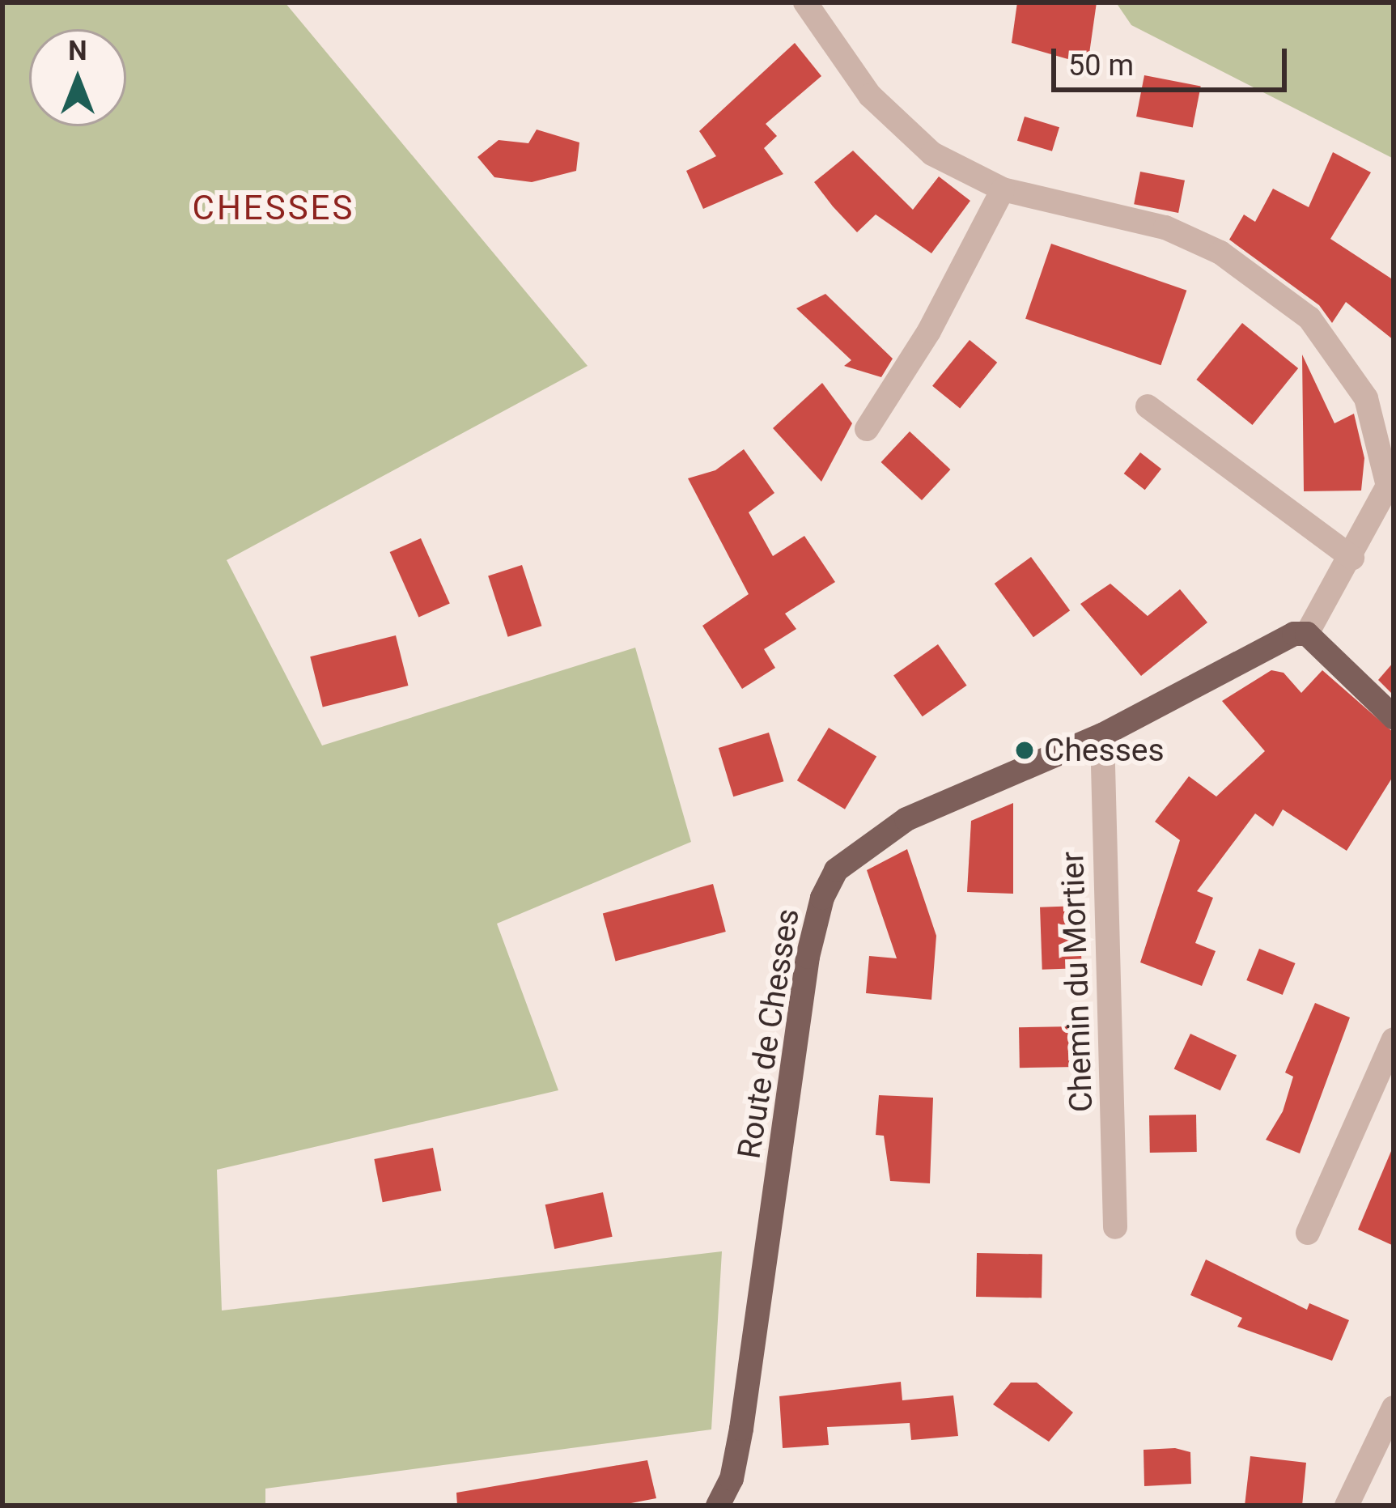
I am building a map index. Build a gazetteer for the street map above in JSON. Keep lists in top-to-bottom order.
{
  "streets": {
    "main road": ["Route de Chesses"],
    "street": ["Chemin du Mortier"]
  },
  "crossings": [
    ["Chemin du Mortier", "Route de Chesses"]
  ],
  "districts": ["CHESSES"],
  "places": ["Chesses"],
  "scale_bar": "50 m",
  "north": "top"
}
